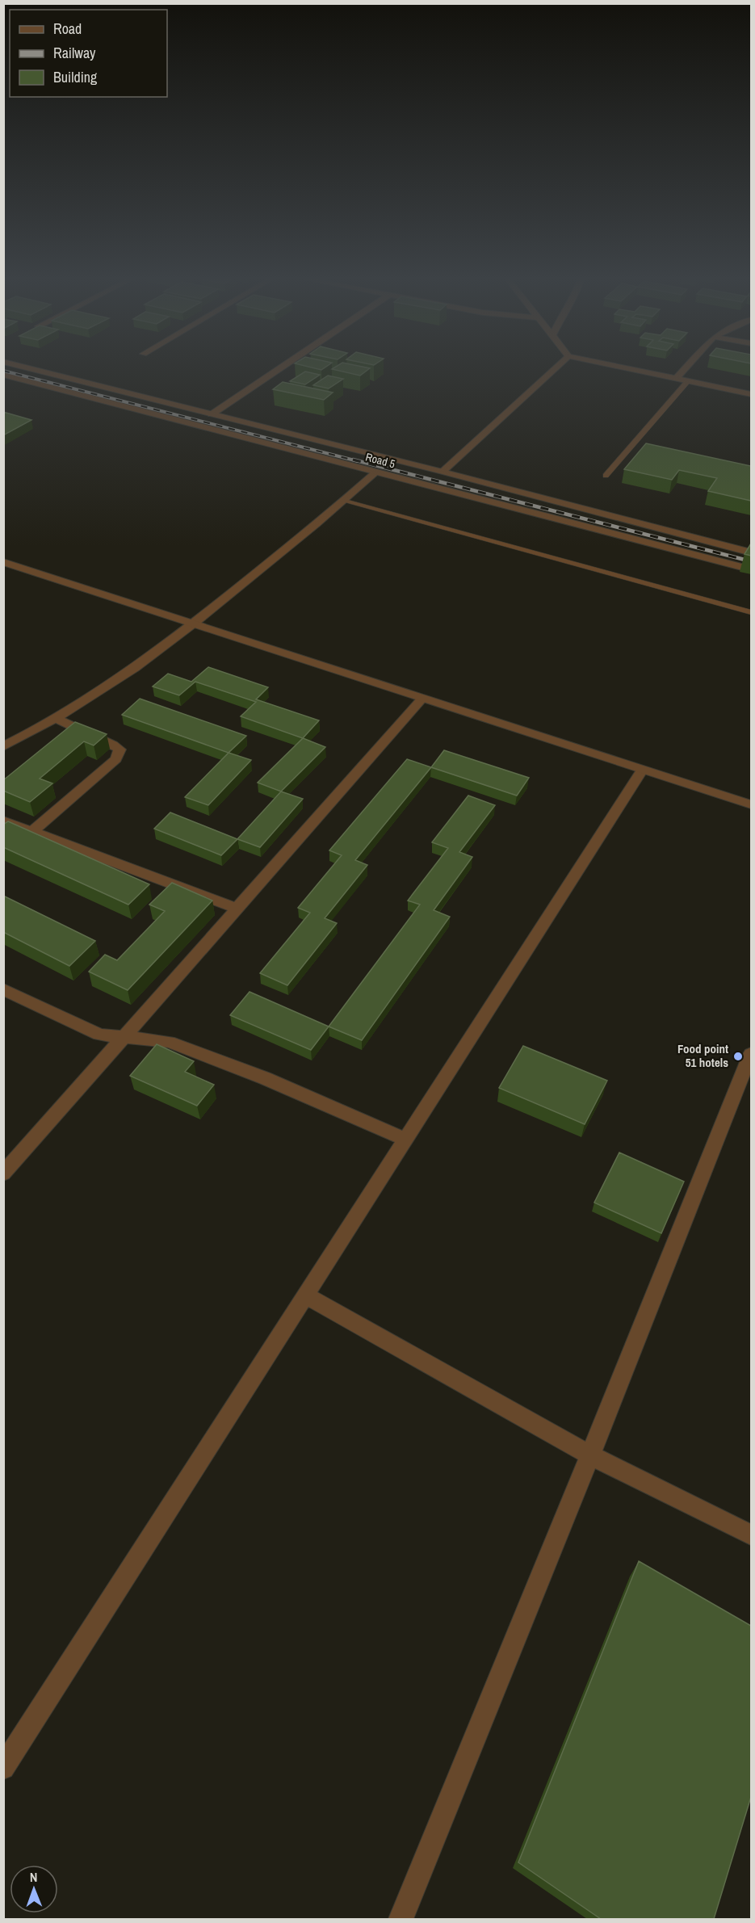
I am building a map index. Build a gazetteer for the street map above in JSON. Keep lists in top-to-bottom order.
{
  "streets": {
    "street": ["Road 5"]
  },
  "places": ["Food point 51 hotels"],
  "legend": ["Road", "Railway", "Building"],
  "north": "top"
}
